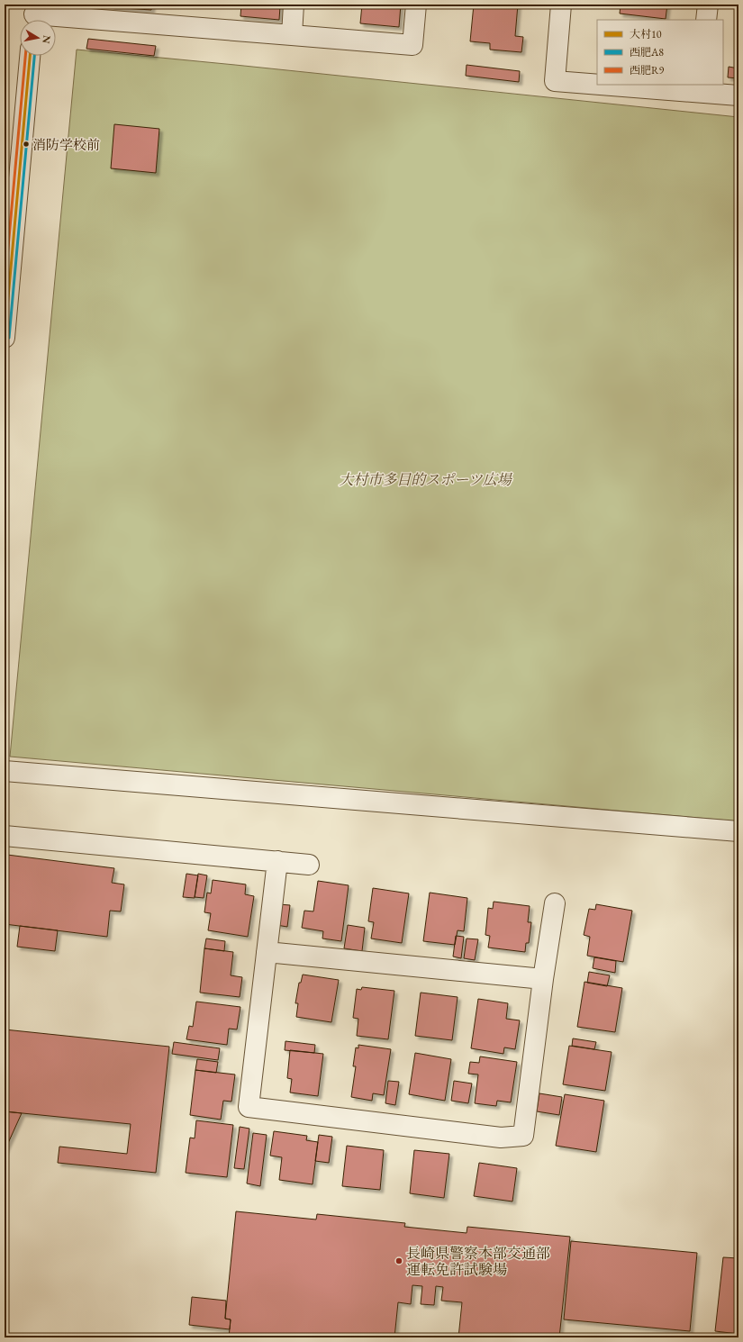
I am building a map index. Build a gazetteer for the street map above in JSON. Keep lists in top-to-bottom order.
{
  "parks": ["大村市多目的スポーツ広場"],
  "places": ["消防学校前", "長崎県警察本部交通部 運転免許試験場"],
  "lines": ["transit line 大村10", "transit line 西肥A8", "transit line 西肥R9"],
  "legend": ["大村10", "西肥A8", "西肥R9"],
  "north": "right"
}
